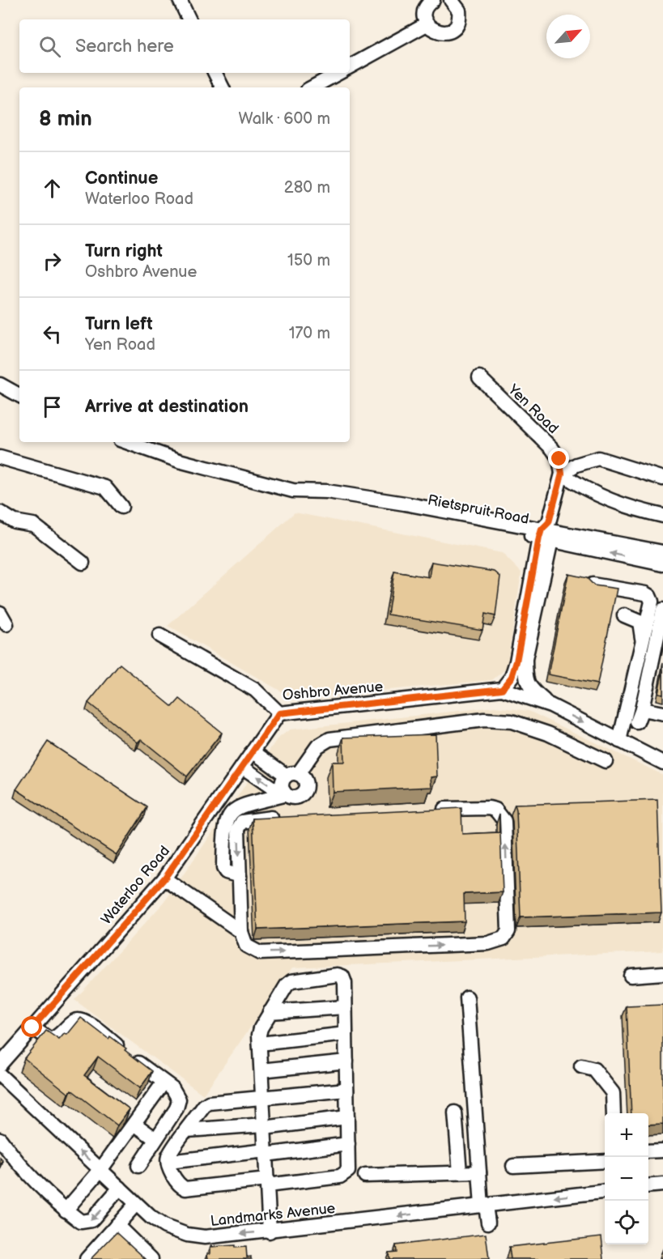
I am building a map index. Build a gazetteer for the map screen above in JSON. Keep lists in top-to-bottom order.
{
  "streets": {
    "street": [
      "Yen Road",
      "Rietspruit Road",
      "Oshbro Avenue",
      "Waterloo Road",
      "Landmarks Avenue"
    ]
  },
  "crossings": [
    ["Oshbro Avenue", "Waterloo Road"]
  ],
  "north": "top right",
  "page": {
    "search": "Search here",
    "heading": ["8 min", "Walk · 600 m"],
    "list": [
      ["Continue", "Waterloo Road", "280 m"],
      ["Turn right", "Oshbro Avenue", "150 m"],
      ["Turn left", "Yen Road", "170 m"],
      "Arrive at destination"
    ],
    "map_buttons": ["+", "−"]
  }
}
